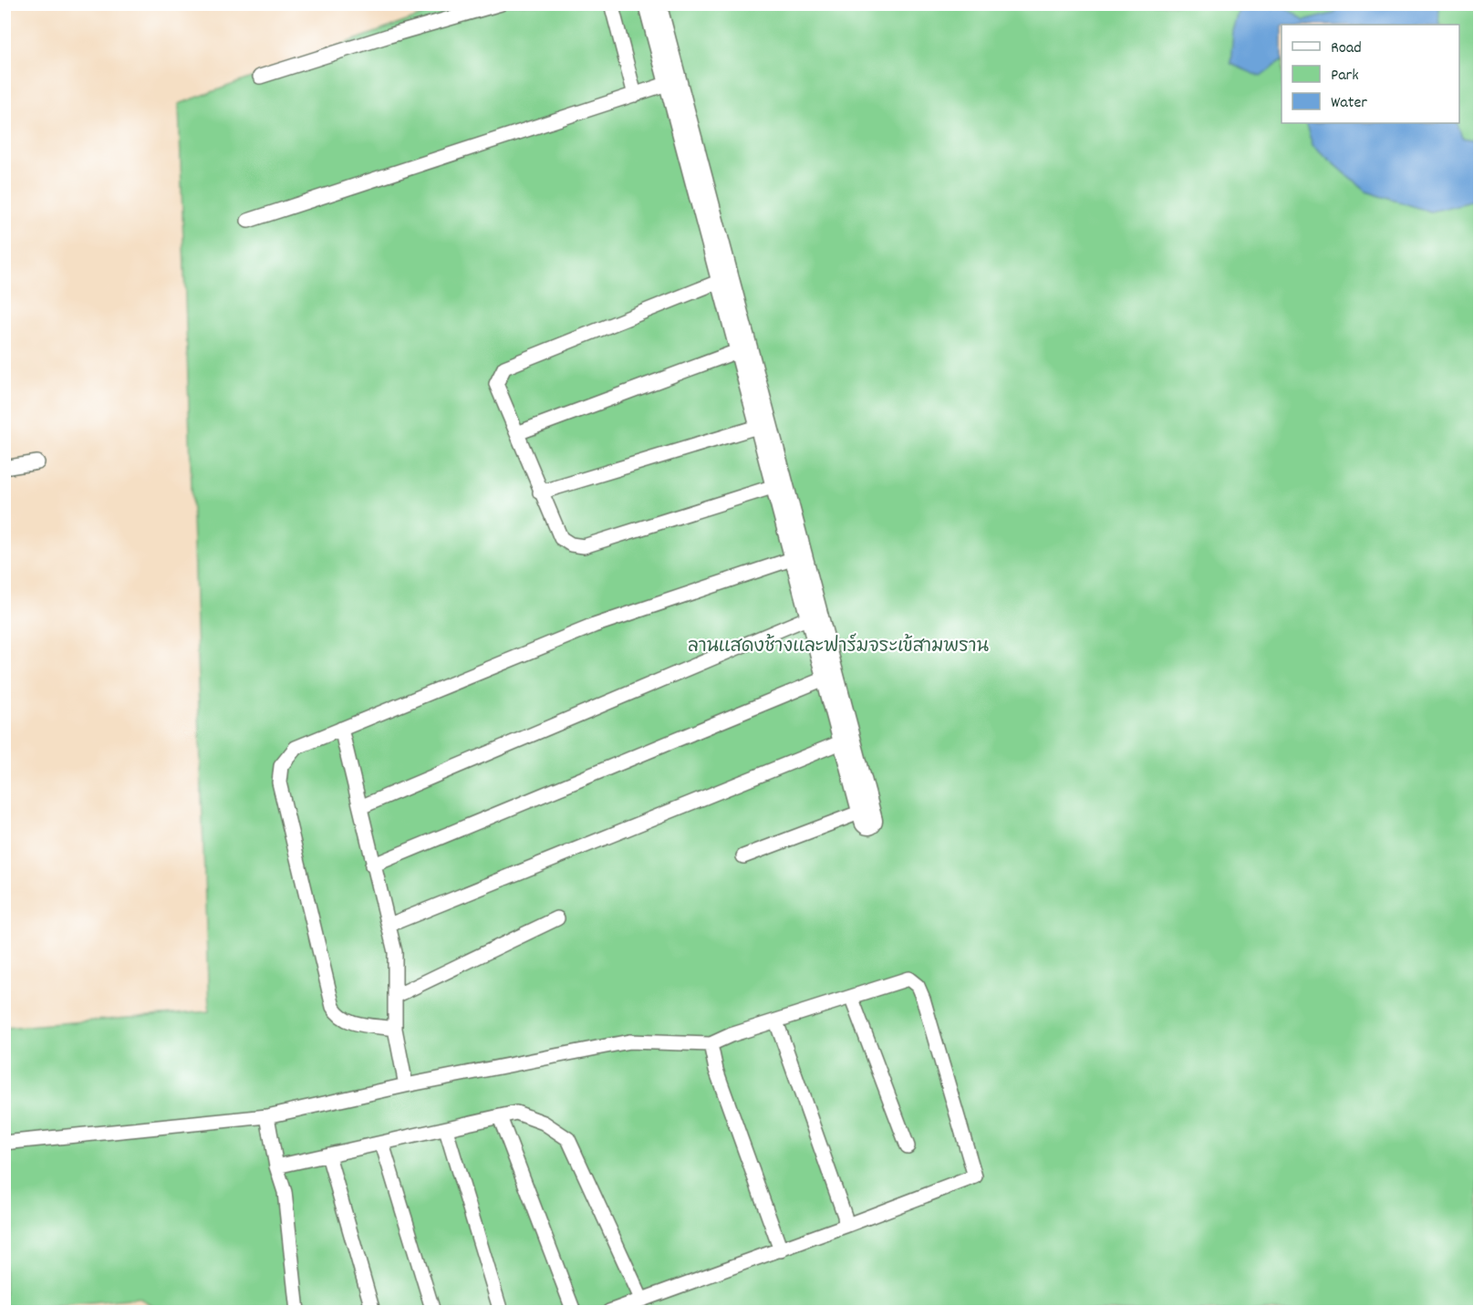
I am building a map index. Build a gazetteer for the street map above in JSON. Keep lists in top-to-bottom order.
{
  "parks": ["ลานแสดงช้างและฟาร์มจระเข้สามพราน"],
  "legend": ["Road", "Park", "Water"]
}
